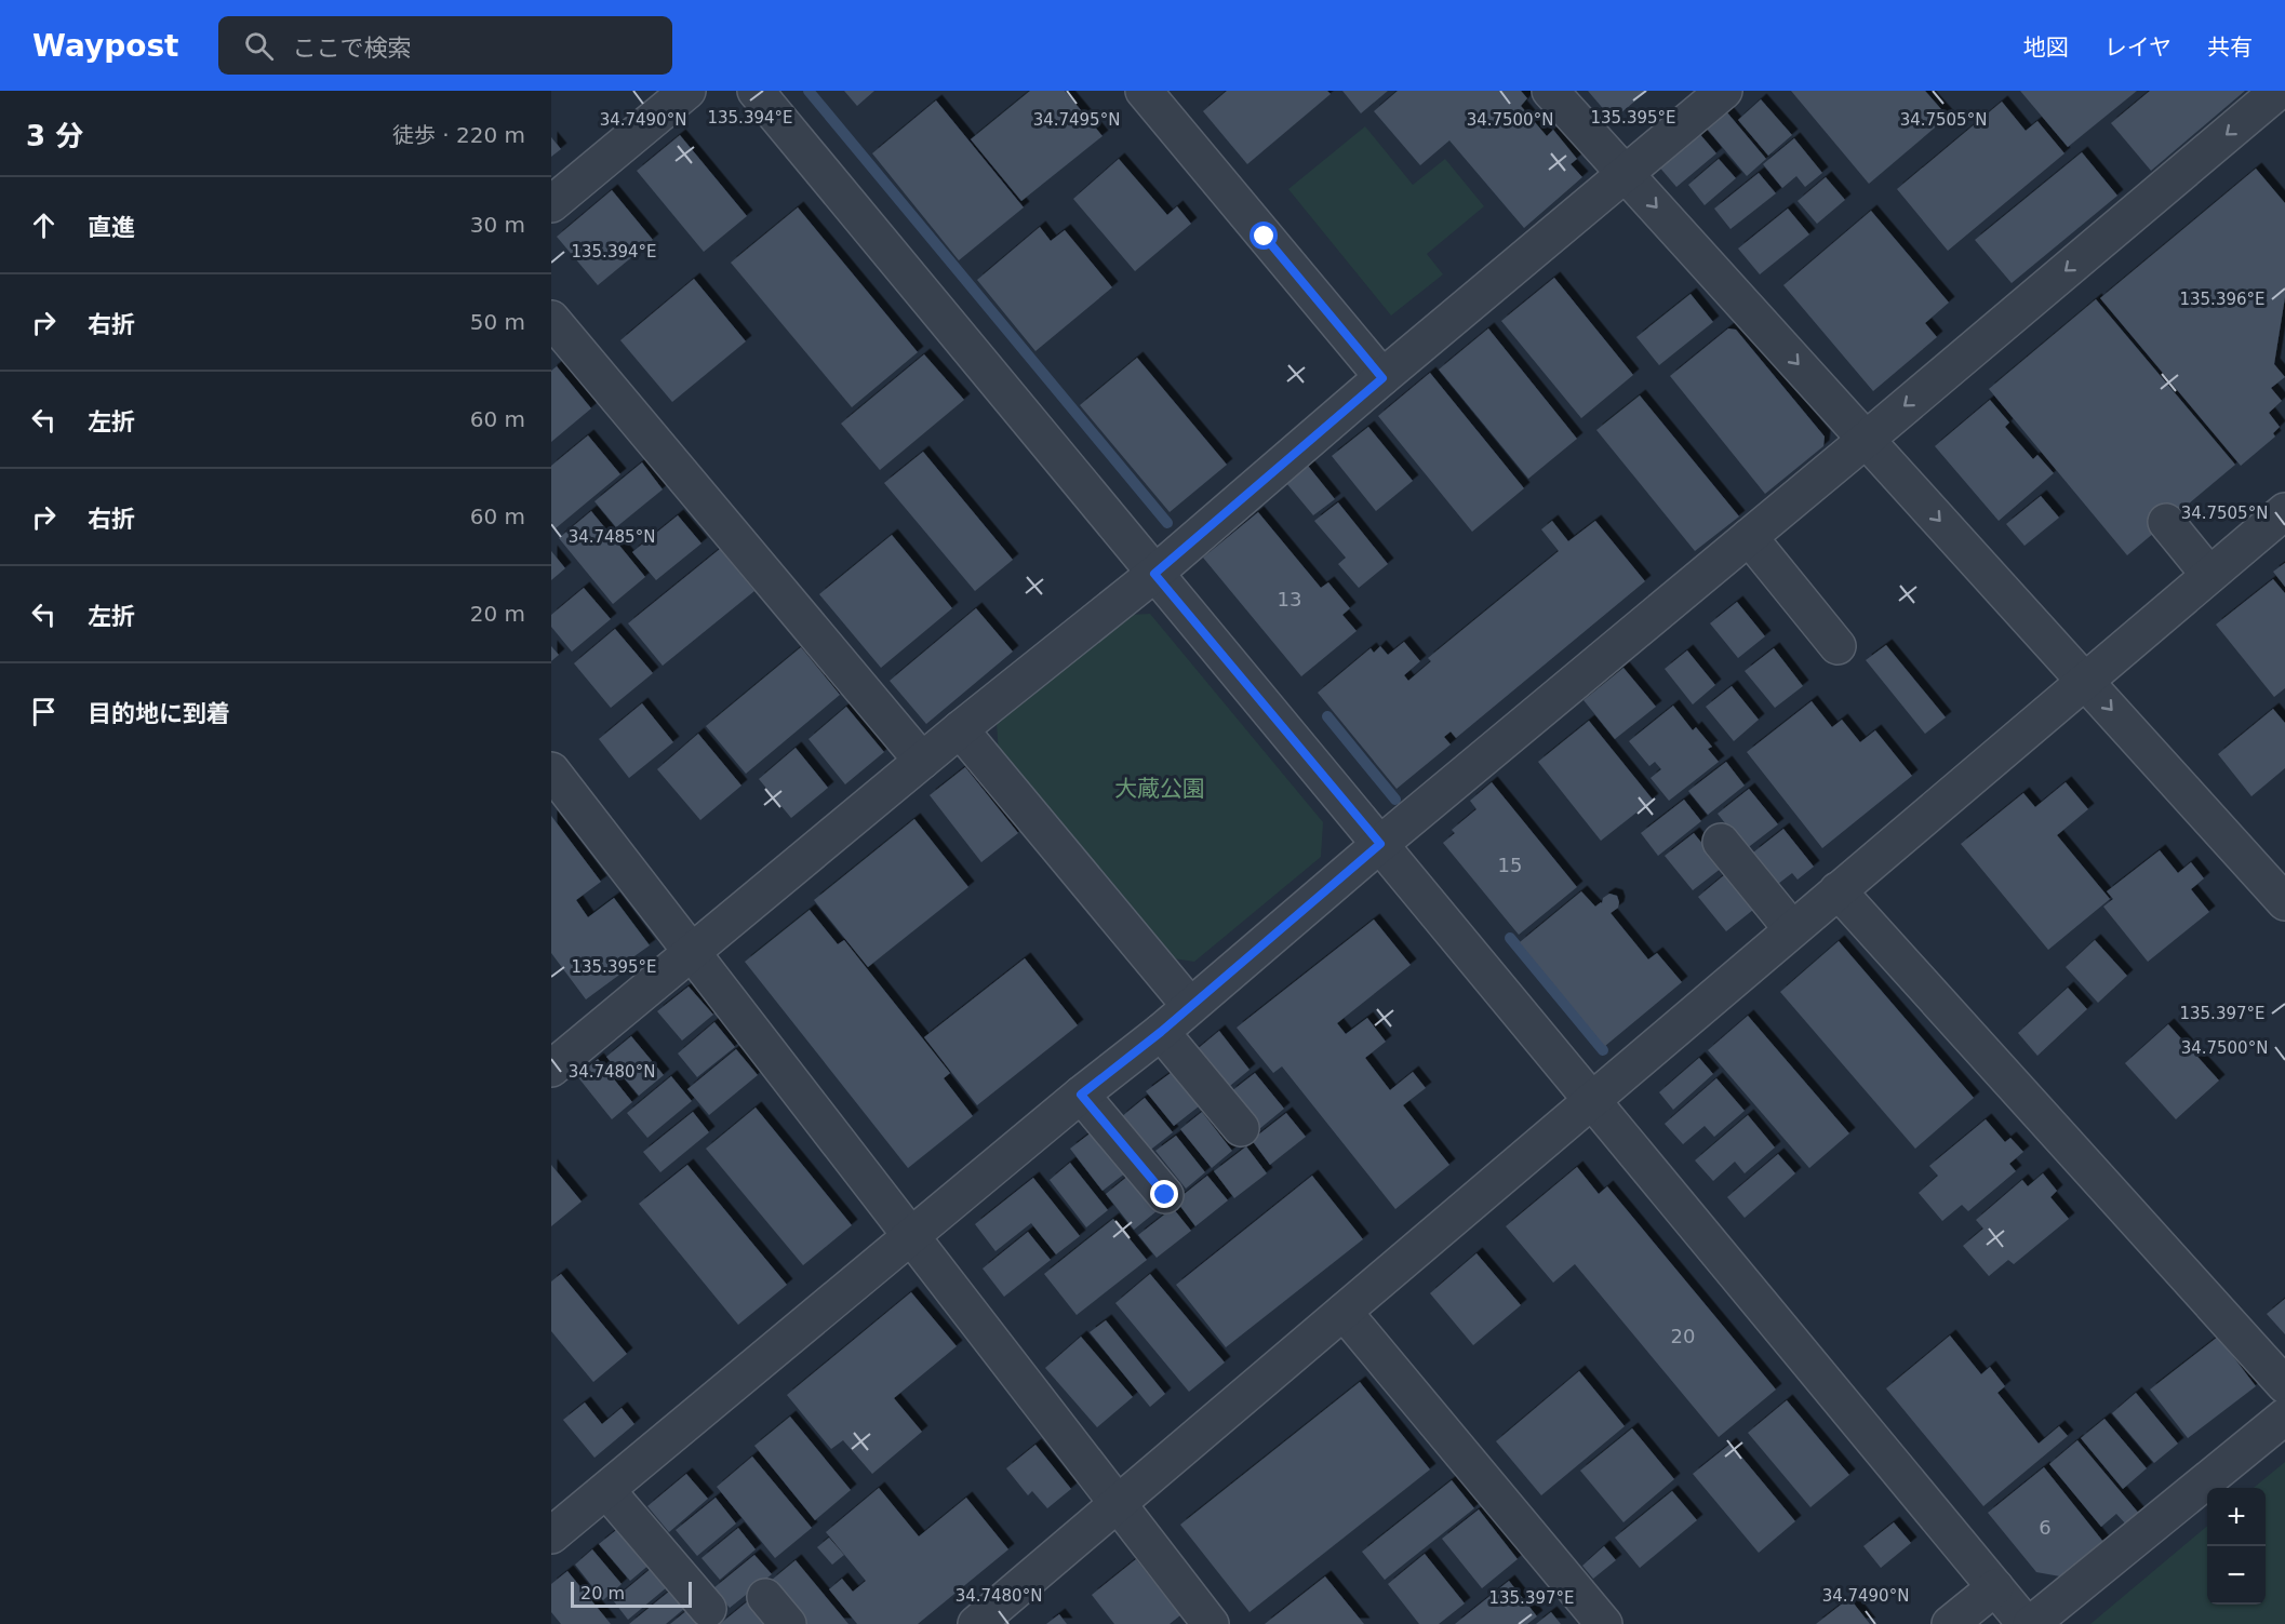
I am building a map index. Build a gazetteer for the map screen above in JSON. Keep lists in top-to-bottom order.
{
  "parks": ["大蔵公園"],
  "house_numbers": [
    "13",
    "15",
    "20",
    "6"
  ],
  "scale_bar": "20 m",
  "page": {
    "header": "Waypost",
    "search": "ここで検索",
    "nav": ["地図", "レイヤ", "共有"],
    "heading": ["3 分", "徒歩 · 220 m"],
    "list": [
      ["直進", "30 m"],
      ["右折", "50 m"],
      ["左折", "60 m"],
      ["右折", "60 m"],
      ["左折", "20 m"],
      "目的地に到着"
    ],
    "map_buttons": ["+", "−"],
    "scale": "20 m"
  },
  "coordinates": [
    "135.394°E",
    "135.395°E",
    "34.7490°N",
    "34.7495°N",
    "34.7500°N",
    "34.7505°N",
    "135.396°E",
    "34.7485°N",
    "135.397°E",
    "34.7480°N"
  ]
}
